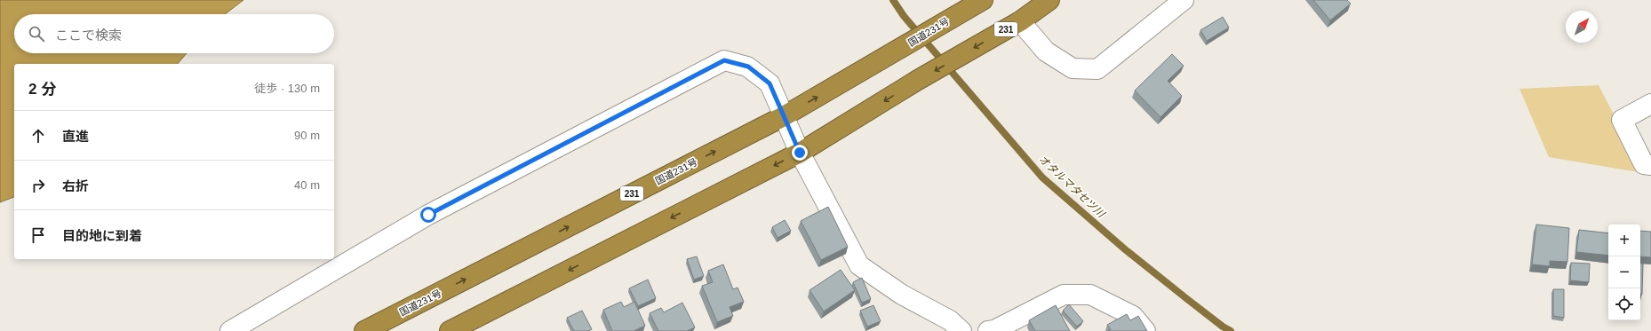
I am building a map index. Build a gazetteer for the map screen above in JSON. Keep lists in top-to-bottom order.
{
  "streets": {
    "highway": ["231", "国道231号"]
  },
  "water": ["オタルマタセツ川"],
  "north": "top right",
  "page": {
    "search": "ここで検索",
    "heading": ["2 分", "徒歩 · 130 m"],
    "list": [
      ["直進", "90 m"],
      ["右折", "40 m"],
      "目的地に到着"
    ],
    "map_buttons": ["+", "−"]
  }
}
